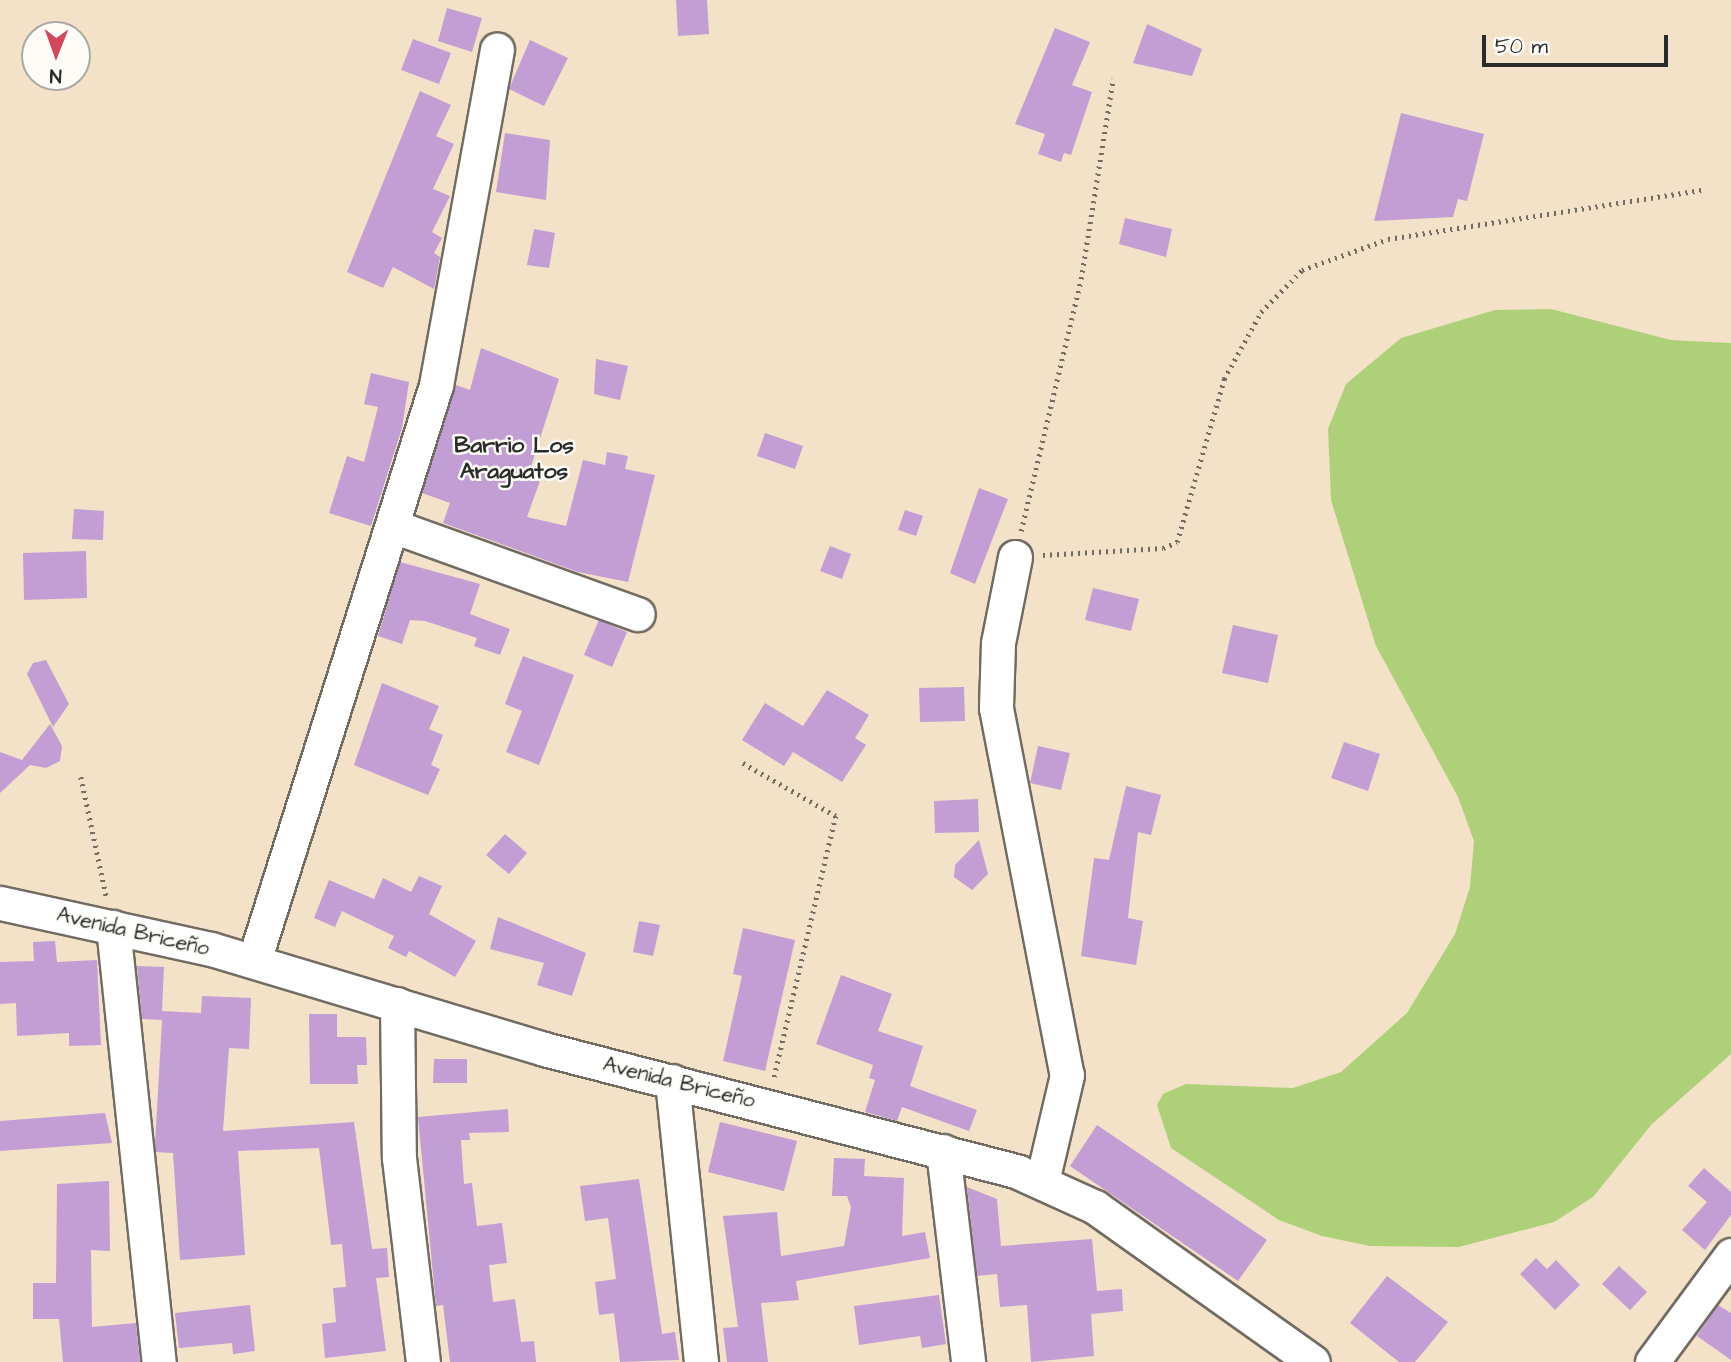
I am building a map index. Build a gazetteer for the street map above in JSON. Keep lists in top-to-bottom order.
{
  "streets": {
    "street": ["Avenida Briceño"]
  },
  "districts": ["Barrio Los Araguatos"],
  "scale_bar": "50 m",
  "north": "bottom"
}
